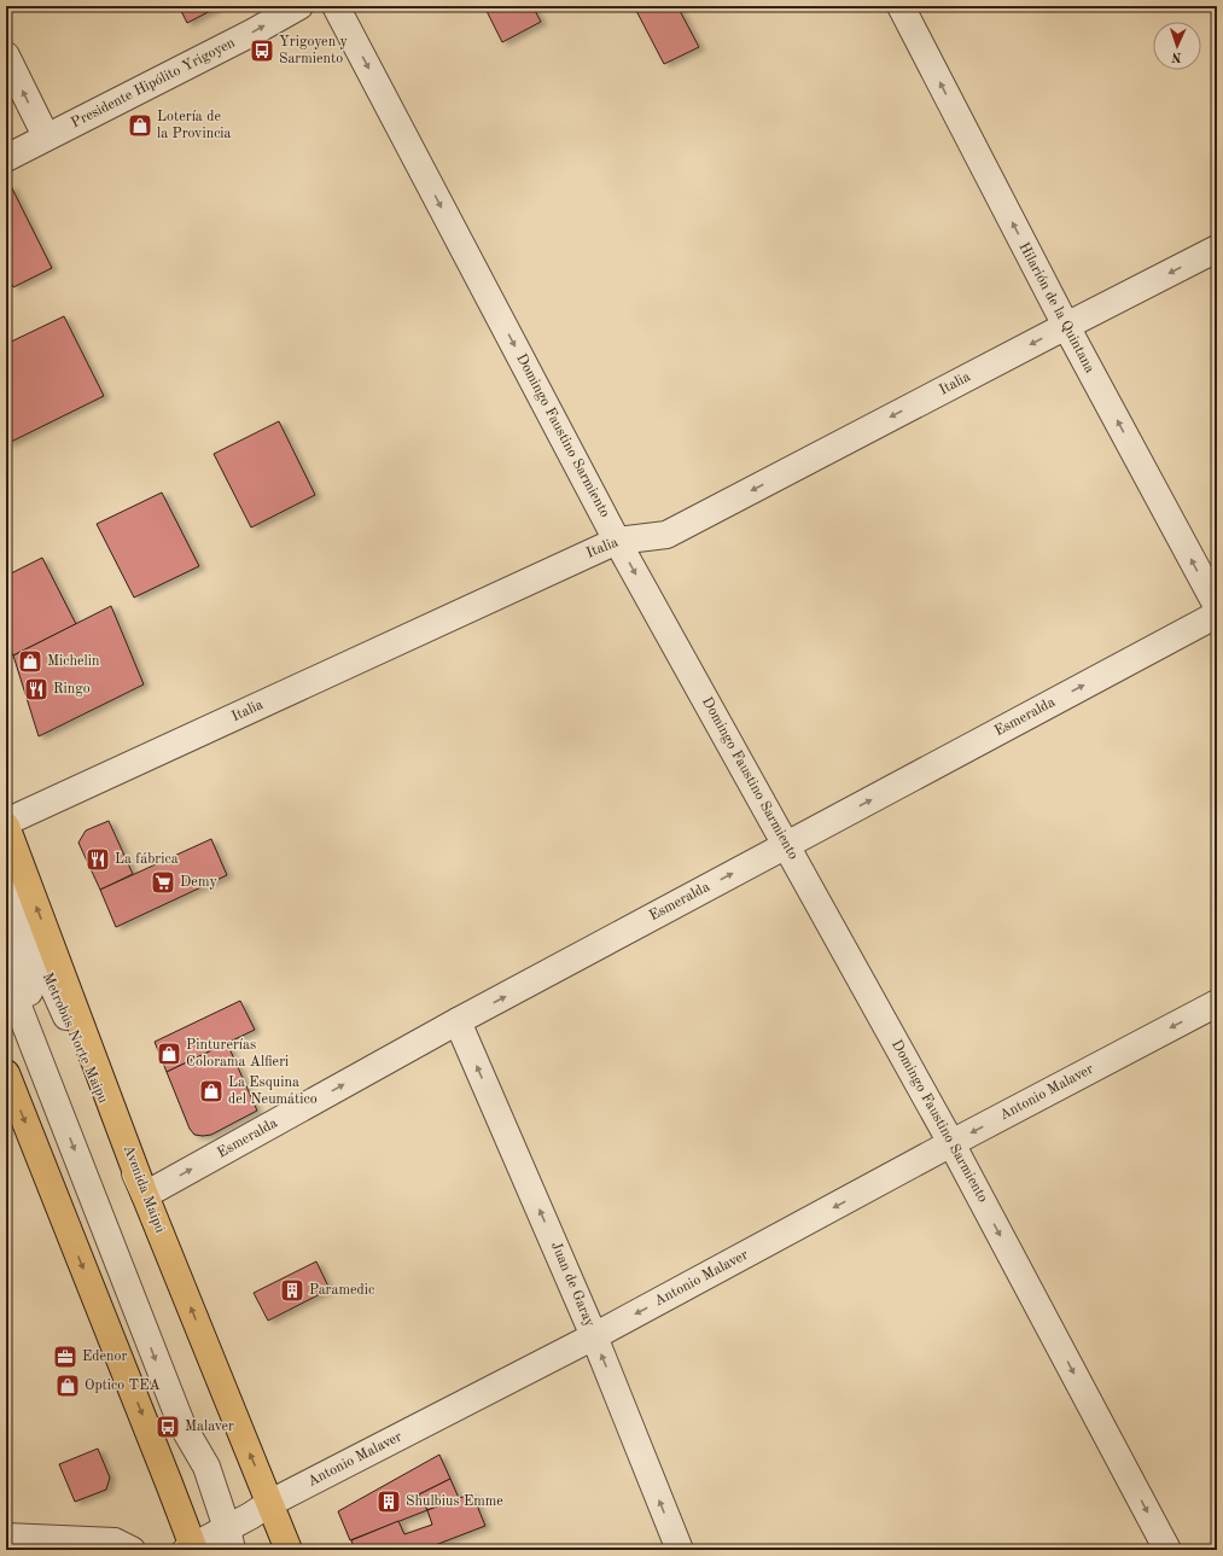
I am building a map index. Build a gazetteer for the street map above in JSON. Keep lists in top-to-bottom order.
{
  "streets": {
    "main road": ["Avenida Maipú"],
    "street": [
      "Presidente Hipólito Yrigoyen",
      "Hilarión de la Quintana",
      "Italia",
      "Domingo Faustino Sarmiento",
      "Esmeralda",
      "Metrobús Norte Maipu",
      "Antonio Malaver",
      "Juan de Garay"
    ]
  },
  "crossings": [
    ["Hilarión de la Quintana", "Italia"],
    ["Italia", "Domingo Faustino Sarmiento"],
    ["Italia", "Avenida Maipú"],
    ["Domingo Faustino Sarmiento", "Esmeralda"],
    ["Domingo Faustino Sarmiento", "Antonio Malaver"],
    ["Esmeralda", "Metrobús Norte Maipu"],
    ["Esmeralda", "Avenida Maipú"],
    ["Esmeralda", "Juan de Garay"],
    ["Metrobús Norte Maipu", "Antonio Malaver"],
    ["Metrobús Norte Maipu", "Avenida Maipú"],
    ["Antonio Malaver", "Avenida Maipú"],
    ["Antonio Malaver", "Juan de Garay"]
  ],
  "one_way": [
    "Presidente Hipólito Yrigoyen",
    "Hilarión de la Quintana",
    "Italia",
    "Domingo Faustino Sarmiento",
    "Esmeralda",
    "Antonio Malaver",
    "Juan de Garay"
  ],
  "places": {
    "bus stop": ["Yrigoyen y Sarmiento", "Malaver"],
    "shop": [
      "Lotería de la Provincia",
      "Michelin",
      "Pinturerías Colorama Alfieri",
      "La Esquina del Neumático",
      "Optico TEA"
    ],
    "restaurant": ["Ringo", "La fábrica"],
    "supermarket": ["Demy"],
    "building": ["Paramedic", "Shulbius Emme"],
    "office": ["Edenor"]
  },
  "north": "bottom"
}
